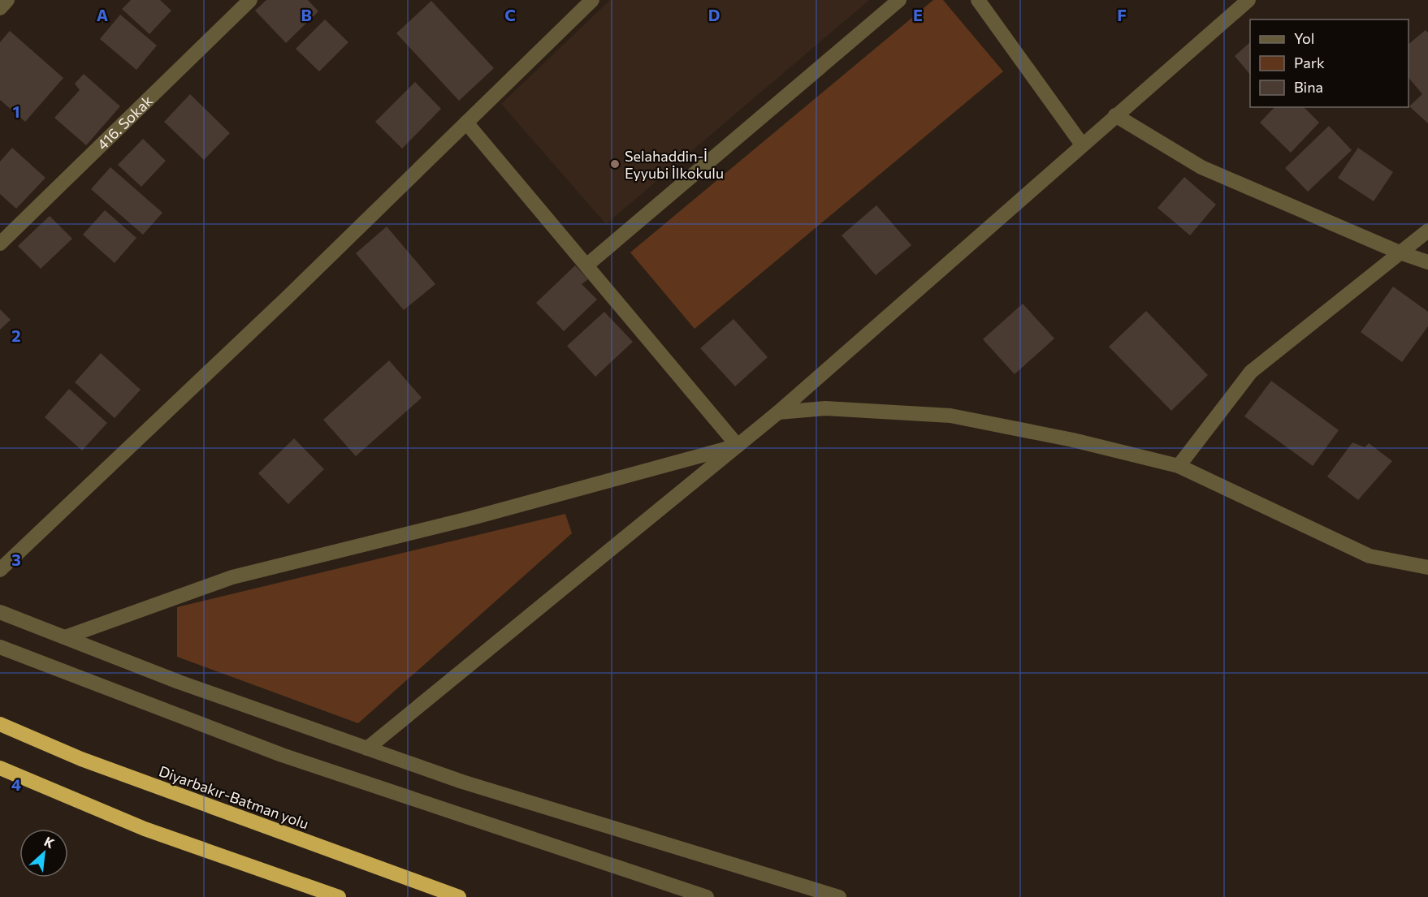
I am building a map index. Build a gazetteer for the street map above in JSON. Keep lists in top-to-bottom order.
{
  "streets": {
    "highway": ["Diyarbakır-Batman yolu"],
    "street": ["416. Sokak"]
  },
  "places": ["Selahaddin-İ Eyyubi İlkokulu"],
  "legend": ["Yol", "Park", "Bina"],
  "north": "top right",
  "grid": {
    "columns": [
      "A",
      "B",
      "C",
      "D",
      "E",
      "F"
    ],
    "rows": [
      "1",
      "2",
      "3",
      "4"
    ]
  }
}
